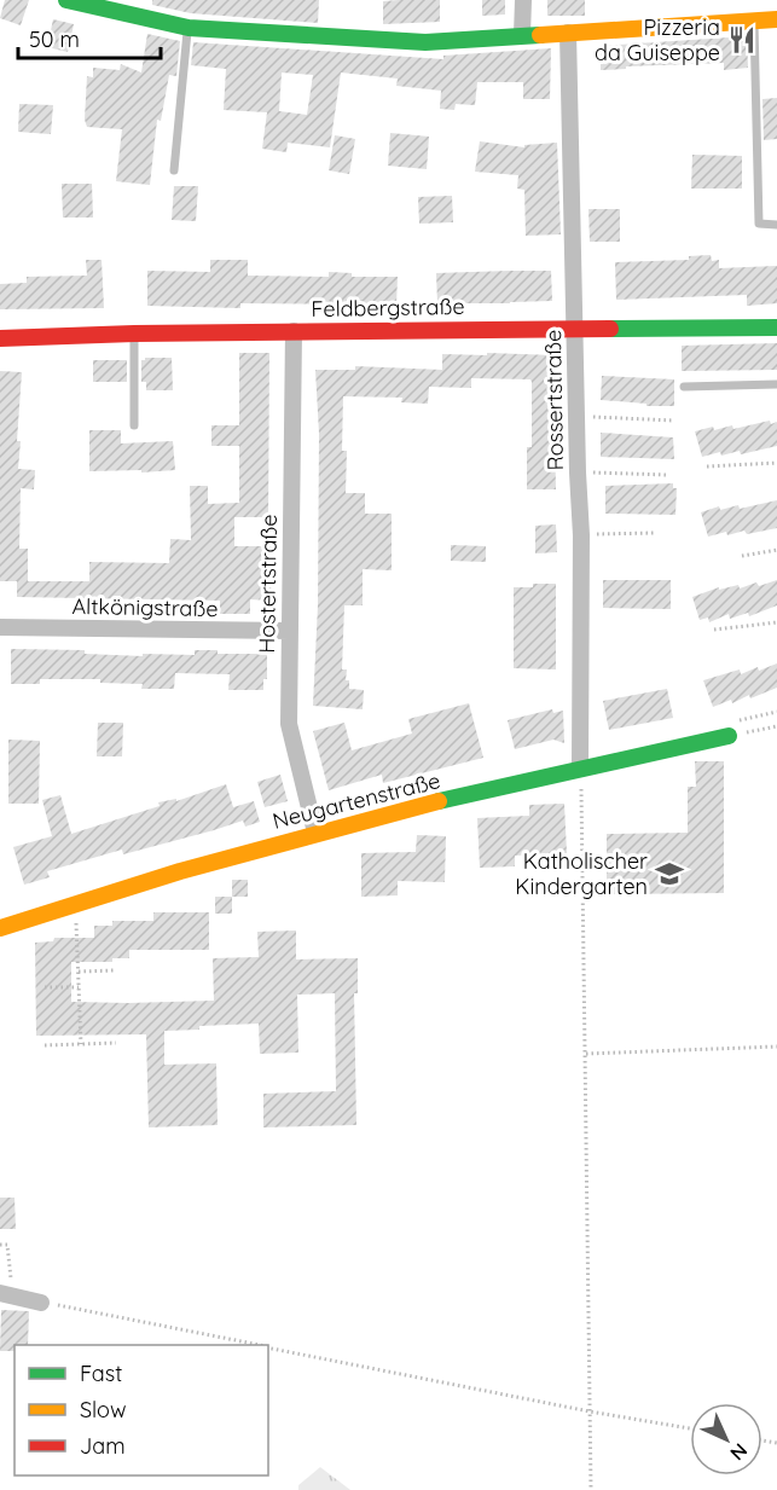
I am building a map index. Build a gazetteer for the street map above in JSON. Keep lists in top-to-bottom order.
{
  "streets": {
    "street": [
      "Feldbergstraße",
      "Rossertstraße",
      "Hostertstraße",
      "Altkönigstraße",
      "Neugartenstraße"
    ]
  },
  "crossings": [
    ["Feldbergstraße", "Rossertstraße"],
    ["Feldbergstraße", "Hostertstraße"],
    ["Rossertstraße", "Neugartenstraße"],
    ["Hostertstraße", "Altkönigstraße"],
    ["Hostertstraße", "Neugartenstraße"]
  ],
  "places": {
    "restaurant": ["Pizzeria da Guiseppe"],
    "school or university": ["Katholischer Kindergarten"]
  },
  "legend": ["Fast", "Slow", "Jam"],
  "scale_bar": "50 m",
  "north": "bottom right"
}
